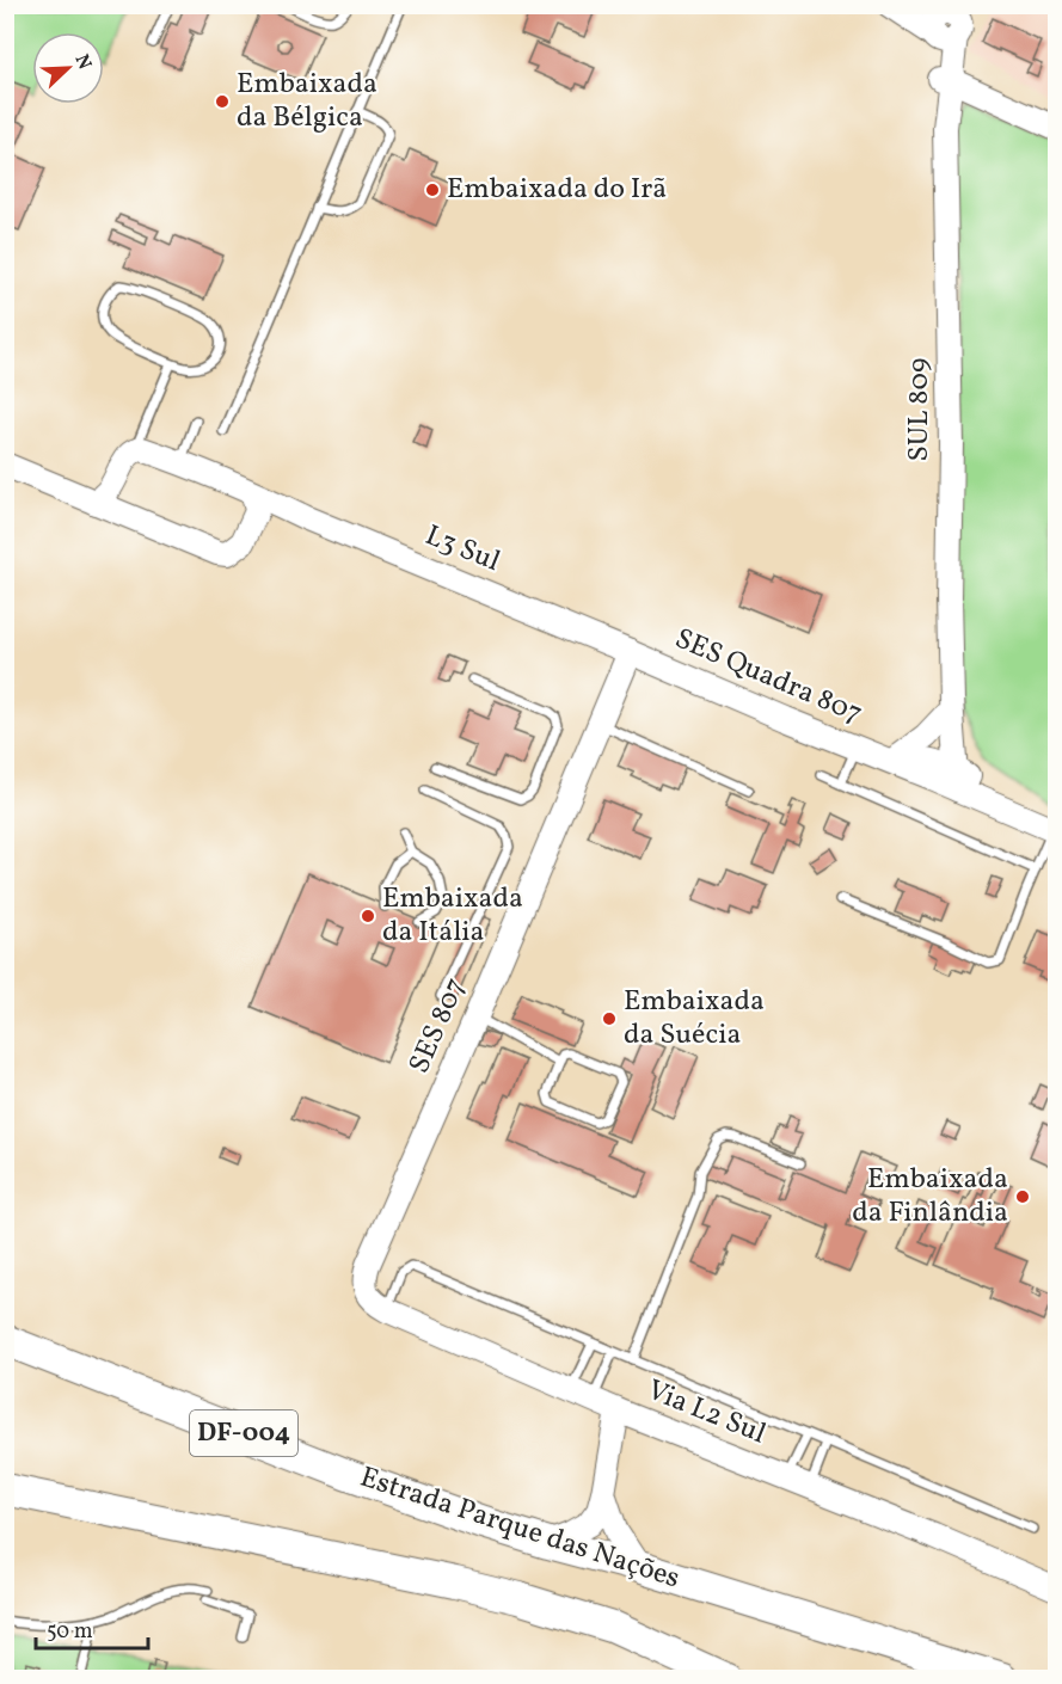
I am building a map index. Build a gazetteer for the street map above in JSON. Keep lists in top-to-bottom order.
{
  "streets": {
    "highway": ["DF-004", "Estrada Parque das Nações"],
    "street": [
      "SUL 809",
      "L3 Sul",
      "SES Quadra 807",
      "SES 807",
      "Via L2 Sul"
    ]
  },
  "crossings": [
    ["SUL 809", "SES Quadra 807"],
    ["L3 Sul", "SES Quadra 807"],
    ["L3 Sul", "SES 807"],
    ["SES Quadra 807", "SES 807"],
    ["SES 807", "Via L2 Sul"]
  ],
  "places": [
    "Embaixada da Bélgica",
    "Embaixada do Irã",
    "Embaixada da Itália",
    "Embaixada da Suécia",
    "Embaixada da Finlândia"
  ],
  "scale_bar": "50 m",
  "north": "top right"
}
